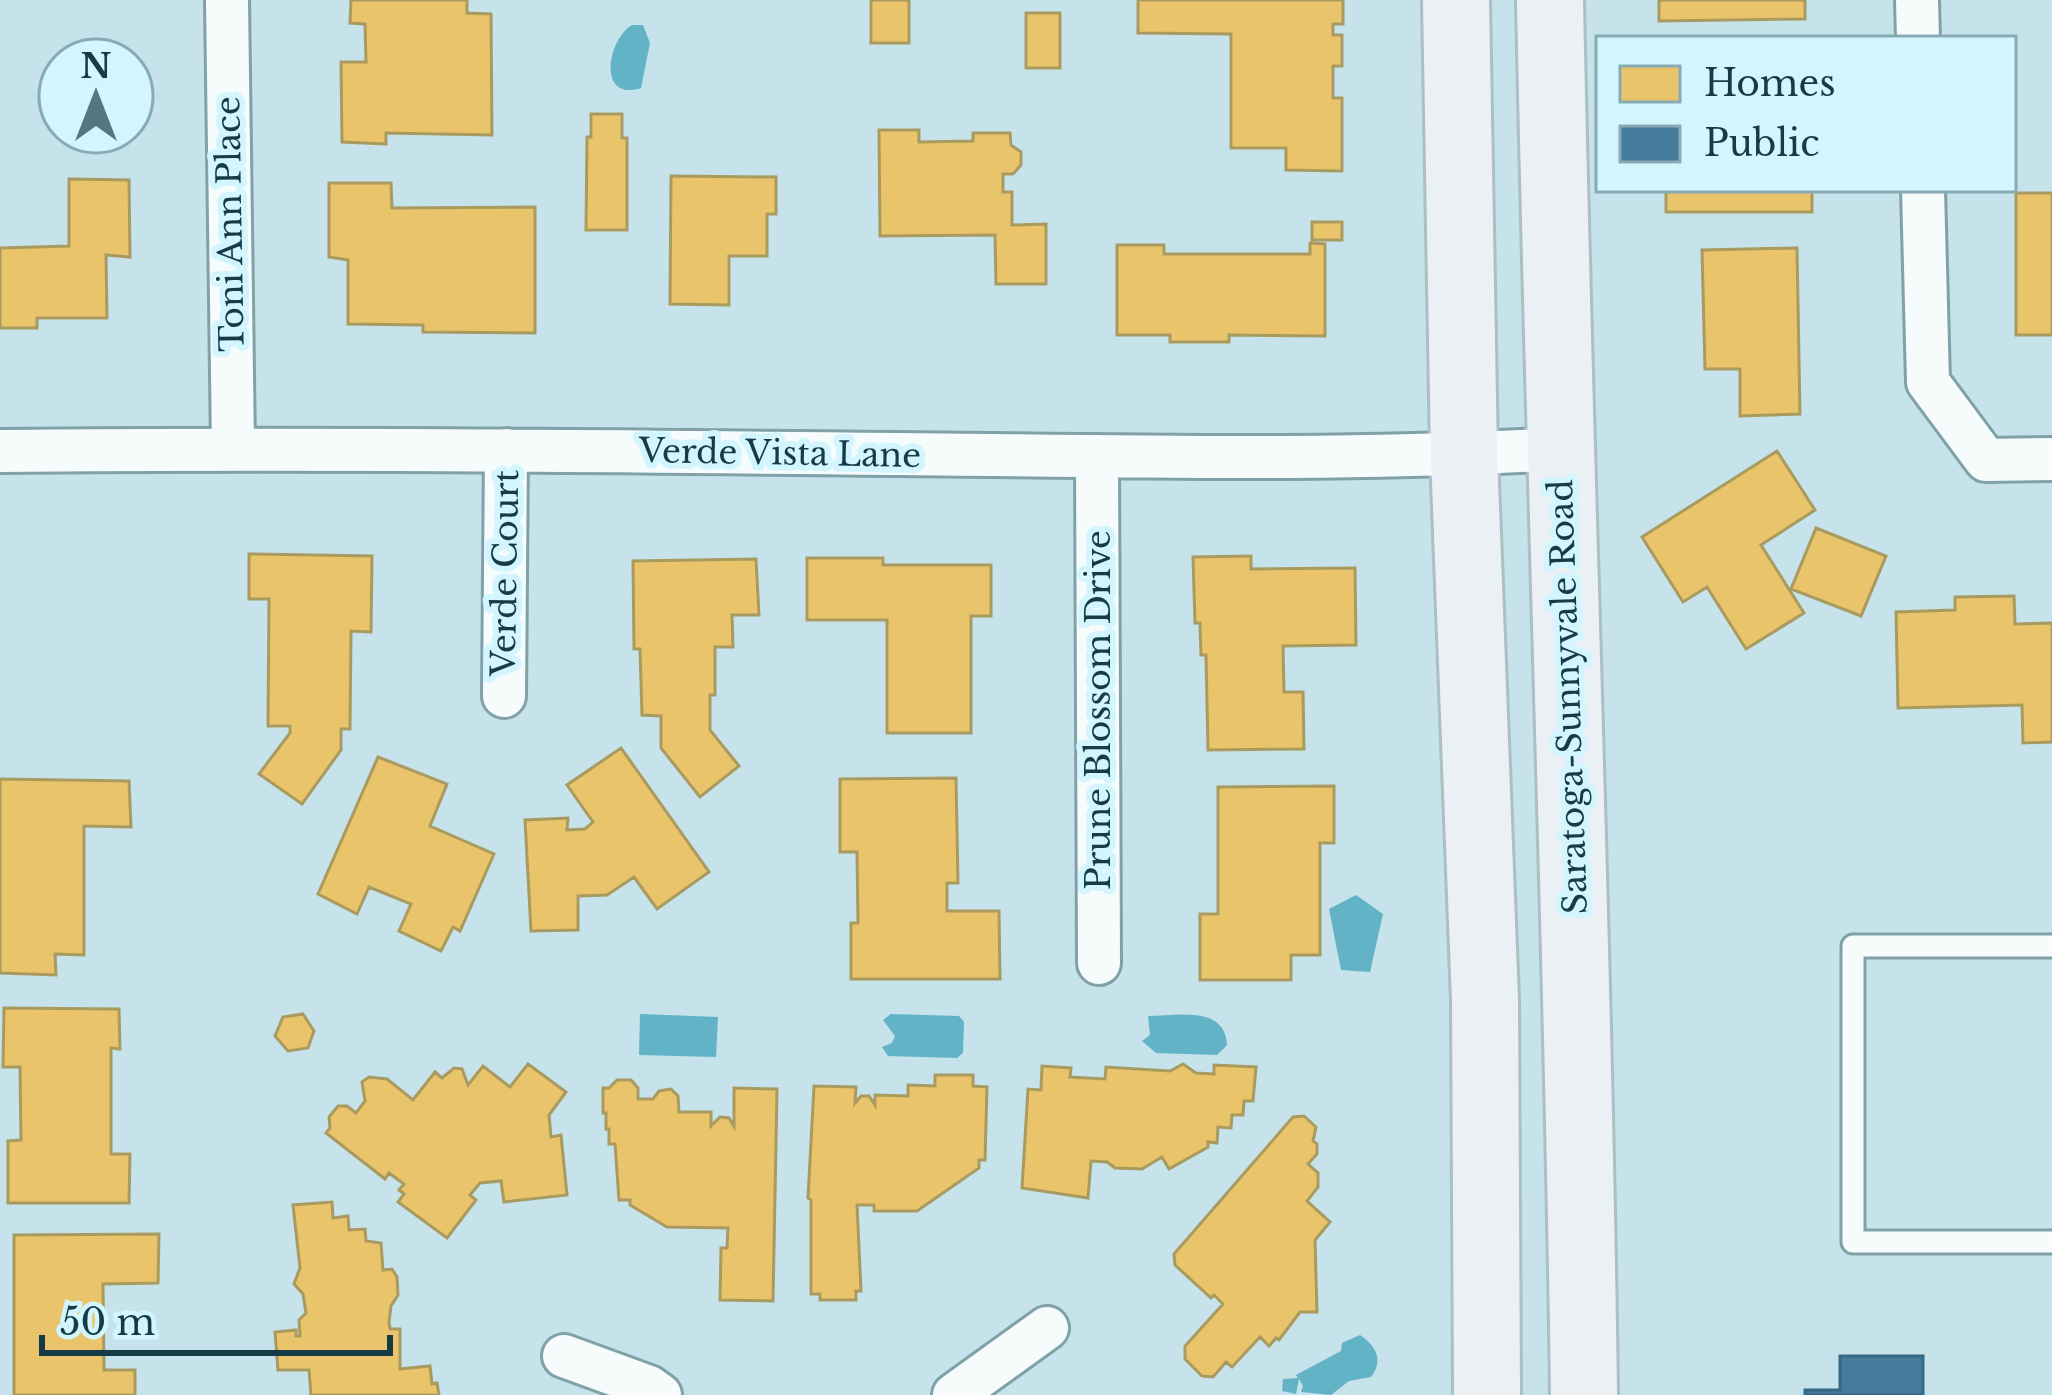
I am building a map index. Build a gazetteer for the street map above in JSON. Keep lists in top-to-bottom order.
{
  "streets": {
    "main road": ["Saratoga-Sunnyvale Road"],
    "street": [
      "Toni Ann Place",
      "Verde Vista Lane",
      "Verde Court",
      "Prune Blossom Drive"
    ]
  },
  "crossings": [
    ["Toni Ann Place", "Verde Vista Lane"],
    ["Verde Vista Lane", "Verde Court"],
    ["Verde Vista Lane", "Saratoga-Sunnyvale Road"],
    ["Verde Vista Lane", "Prune Blossom Drive"]
  ],
  "legend": ["Homes", "Public"],
  "scale_bar": "50 m",
  "north": "top"
}
